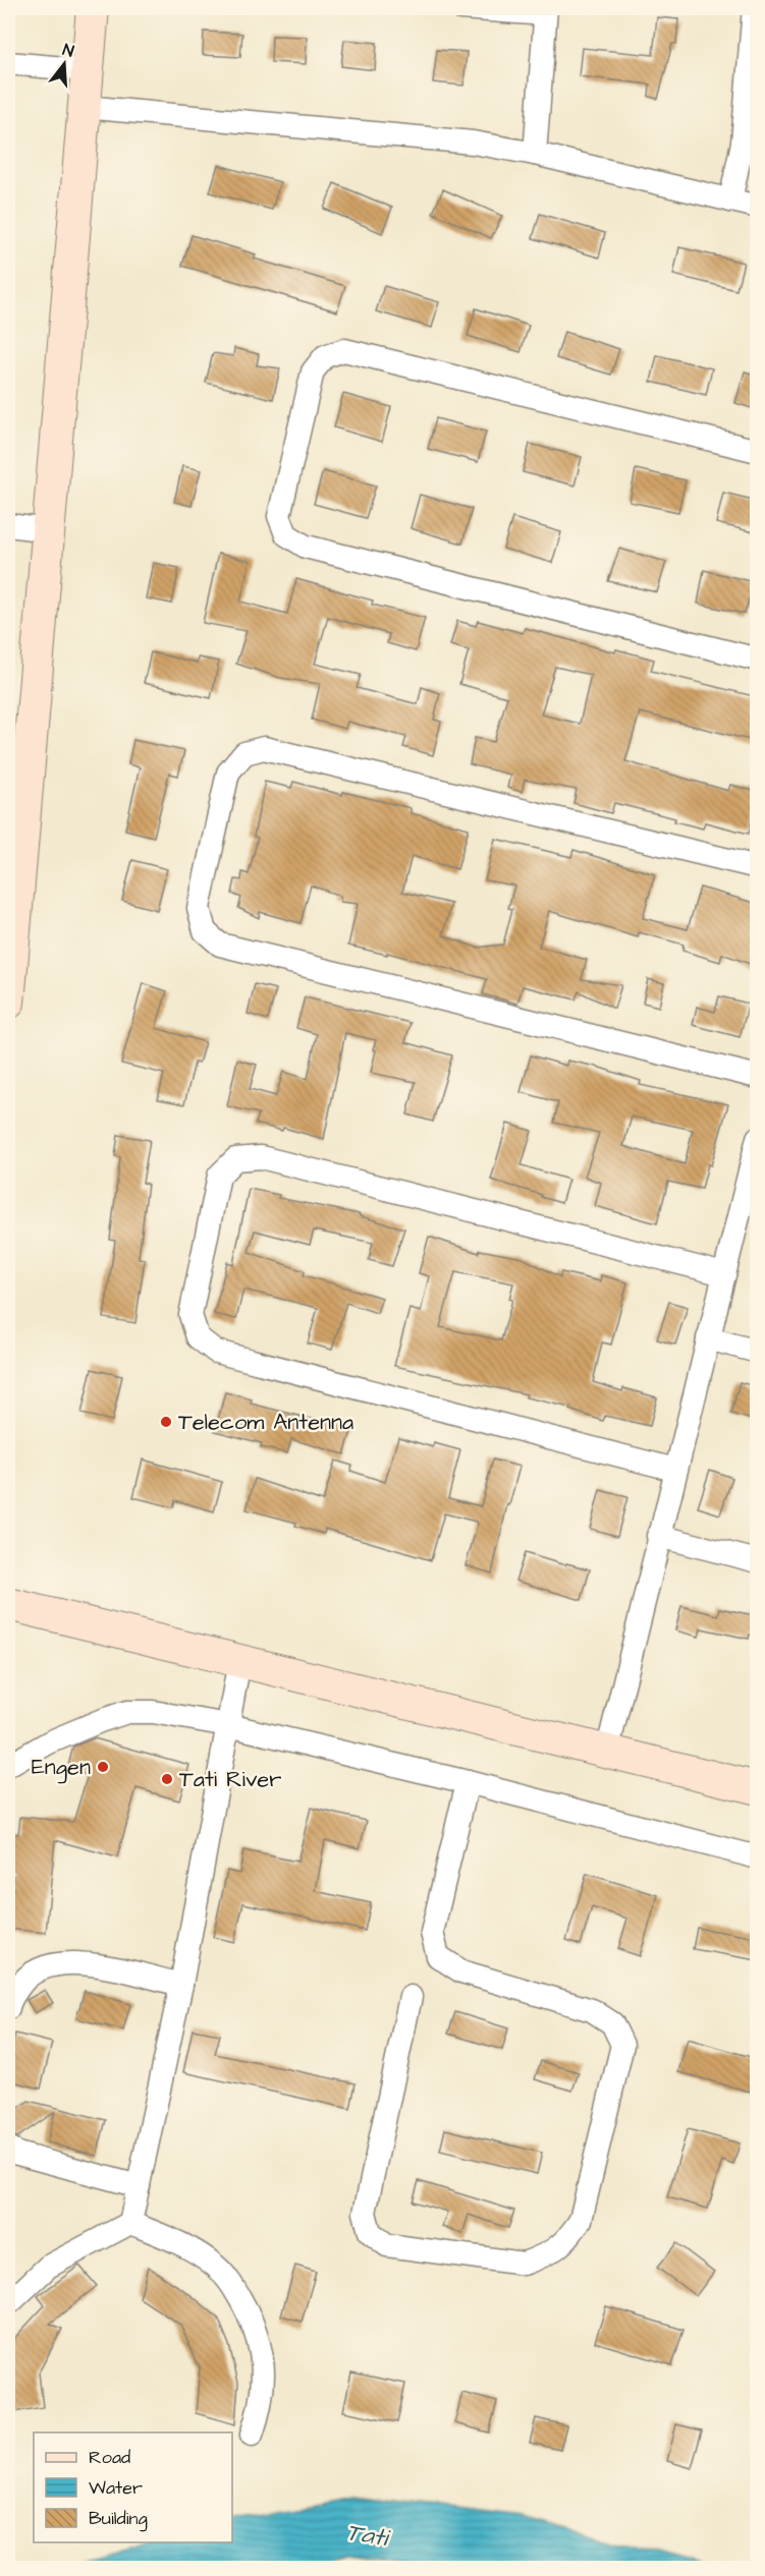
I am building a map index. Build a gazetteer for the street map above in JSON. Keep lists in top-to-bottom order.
{
  "water": ["Tati"],
  "places": ["Telecom Antenna", "Engen", "Tati River"],
  "legend": ["Road", "Water", "Building"],
  "north": "top"
}
